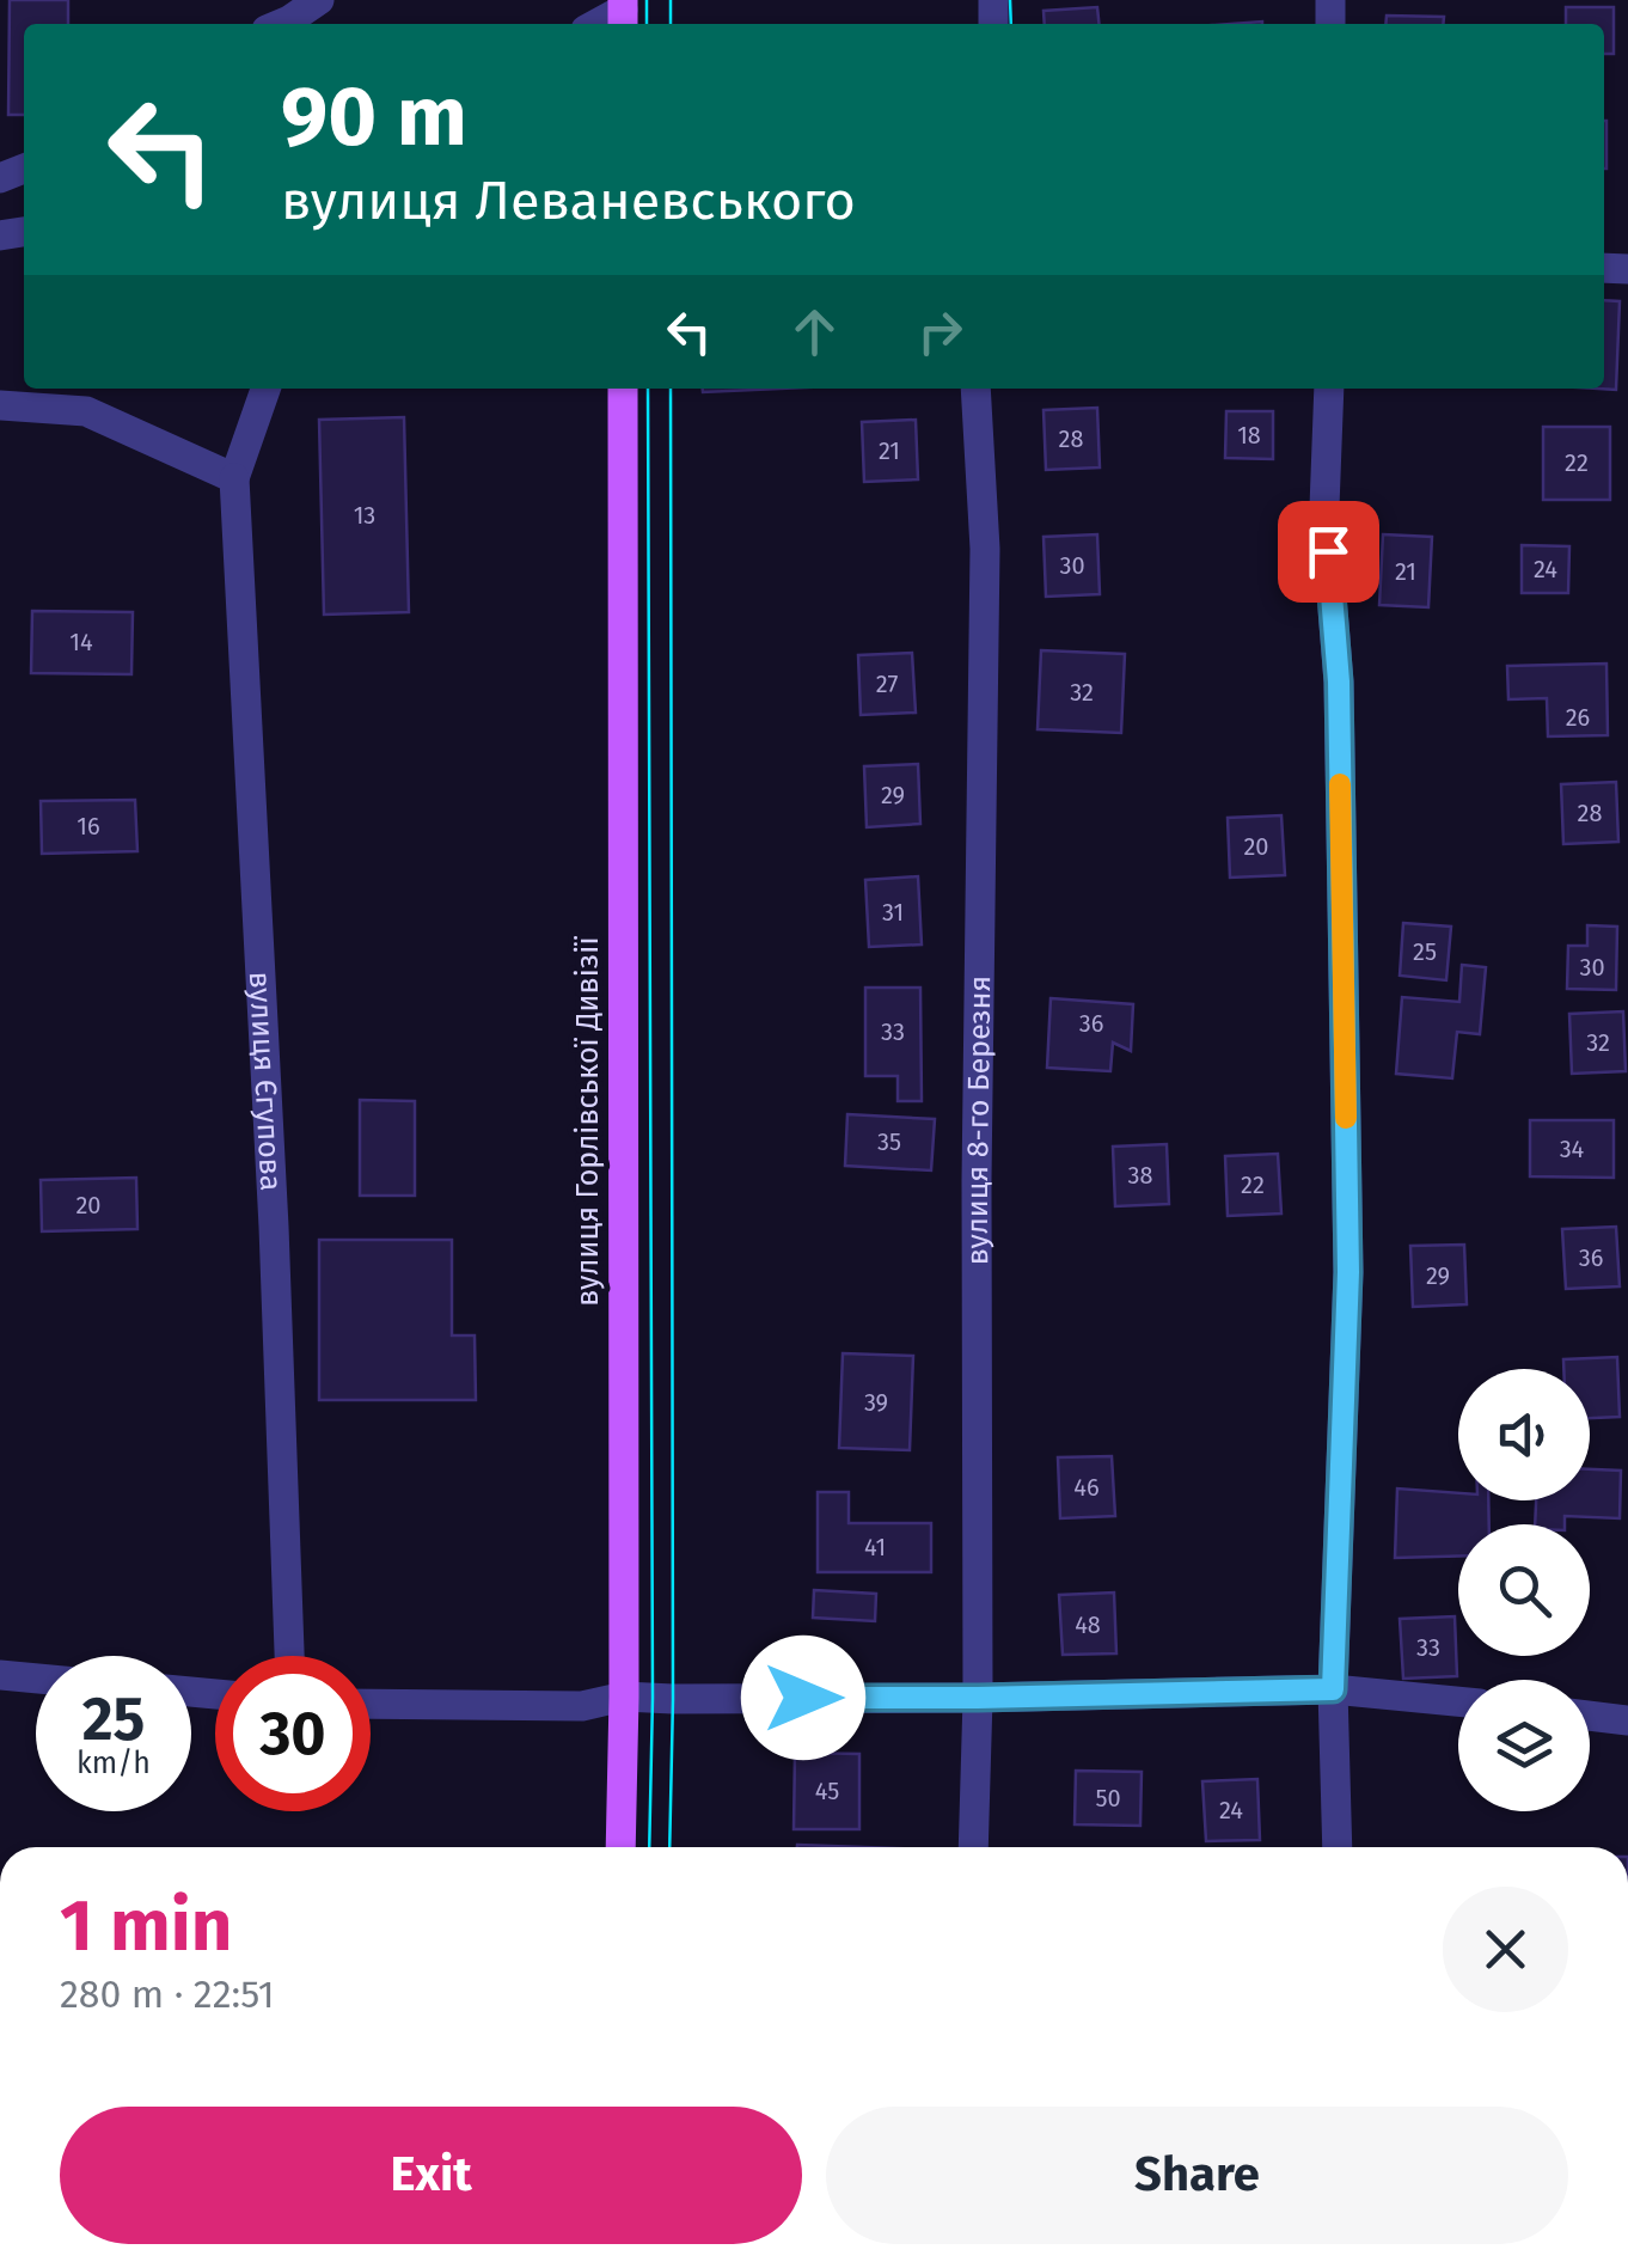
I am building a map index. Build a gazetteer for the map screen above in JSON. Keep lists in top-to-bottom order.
{
  "streets": {
    "main road": ["вулиця Горлівської Дивізії"],
    "street": ["вулиця Єгупова", "вулиця 8-го Березня"]
  },
  "house_numbers": [
    "18",
    "28",
    "21",
    "22",
    "13",
    "30",
    "24",
    "21",
    "14",
    "27",
    "32",
    "26",
    "29",
    "28",
    "16",
    "20",
    "31",
    "25",
    "30",
    "36",
    "33",
    "32",
    "35",
    "34",
    "38",
    "22",
    "20",
    "36",
    "29",
    "39",
    "46",
    "41",
    "48",
    "33",
    "45",
    "50",
    "24"
  ],
  "page": {
    "turn": ["90 m", "вулиця Леваневського"],
    "speed": "25 km/h",
    "limit": "30",
    "heading": ["1 min", "280 m · 22:51"],
    "buttons": ["Exit", "Share"]
  }
}
